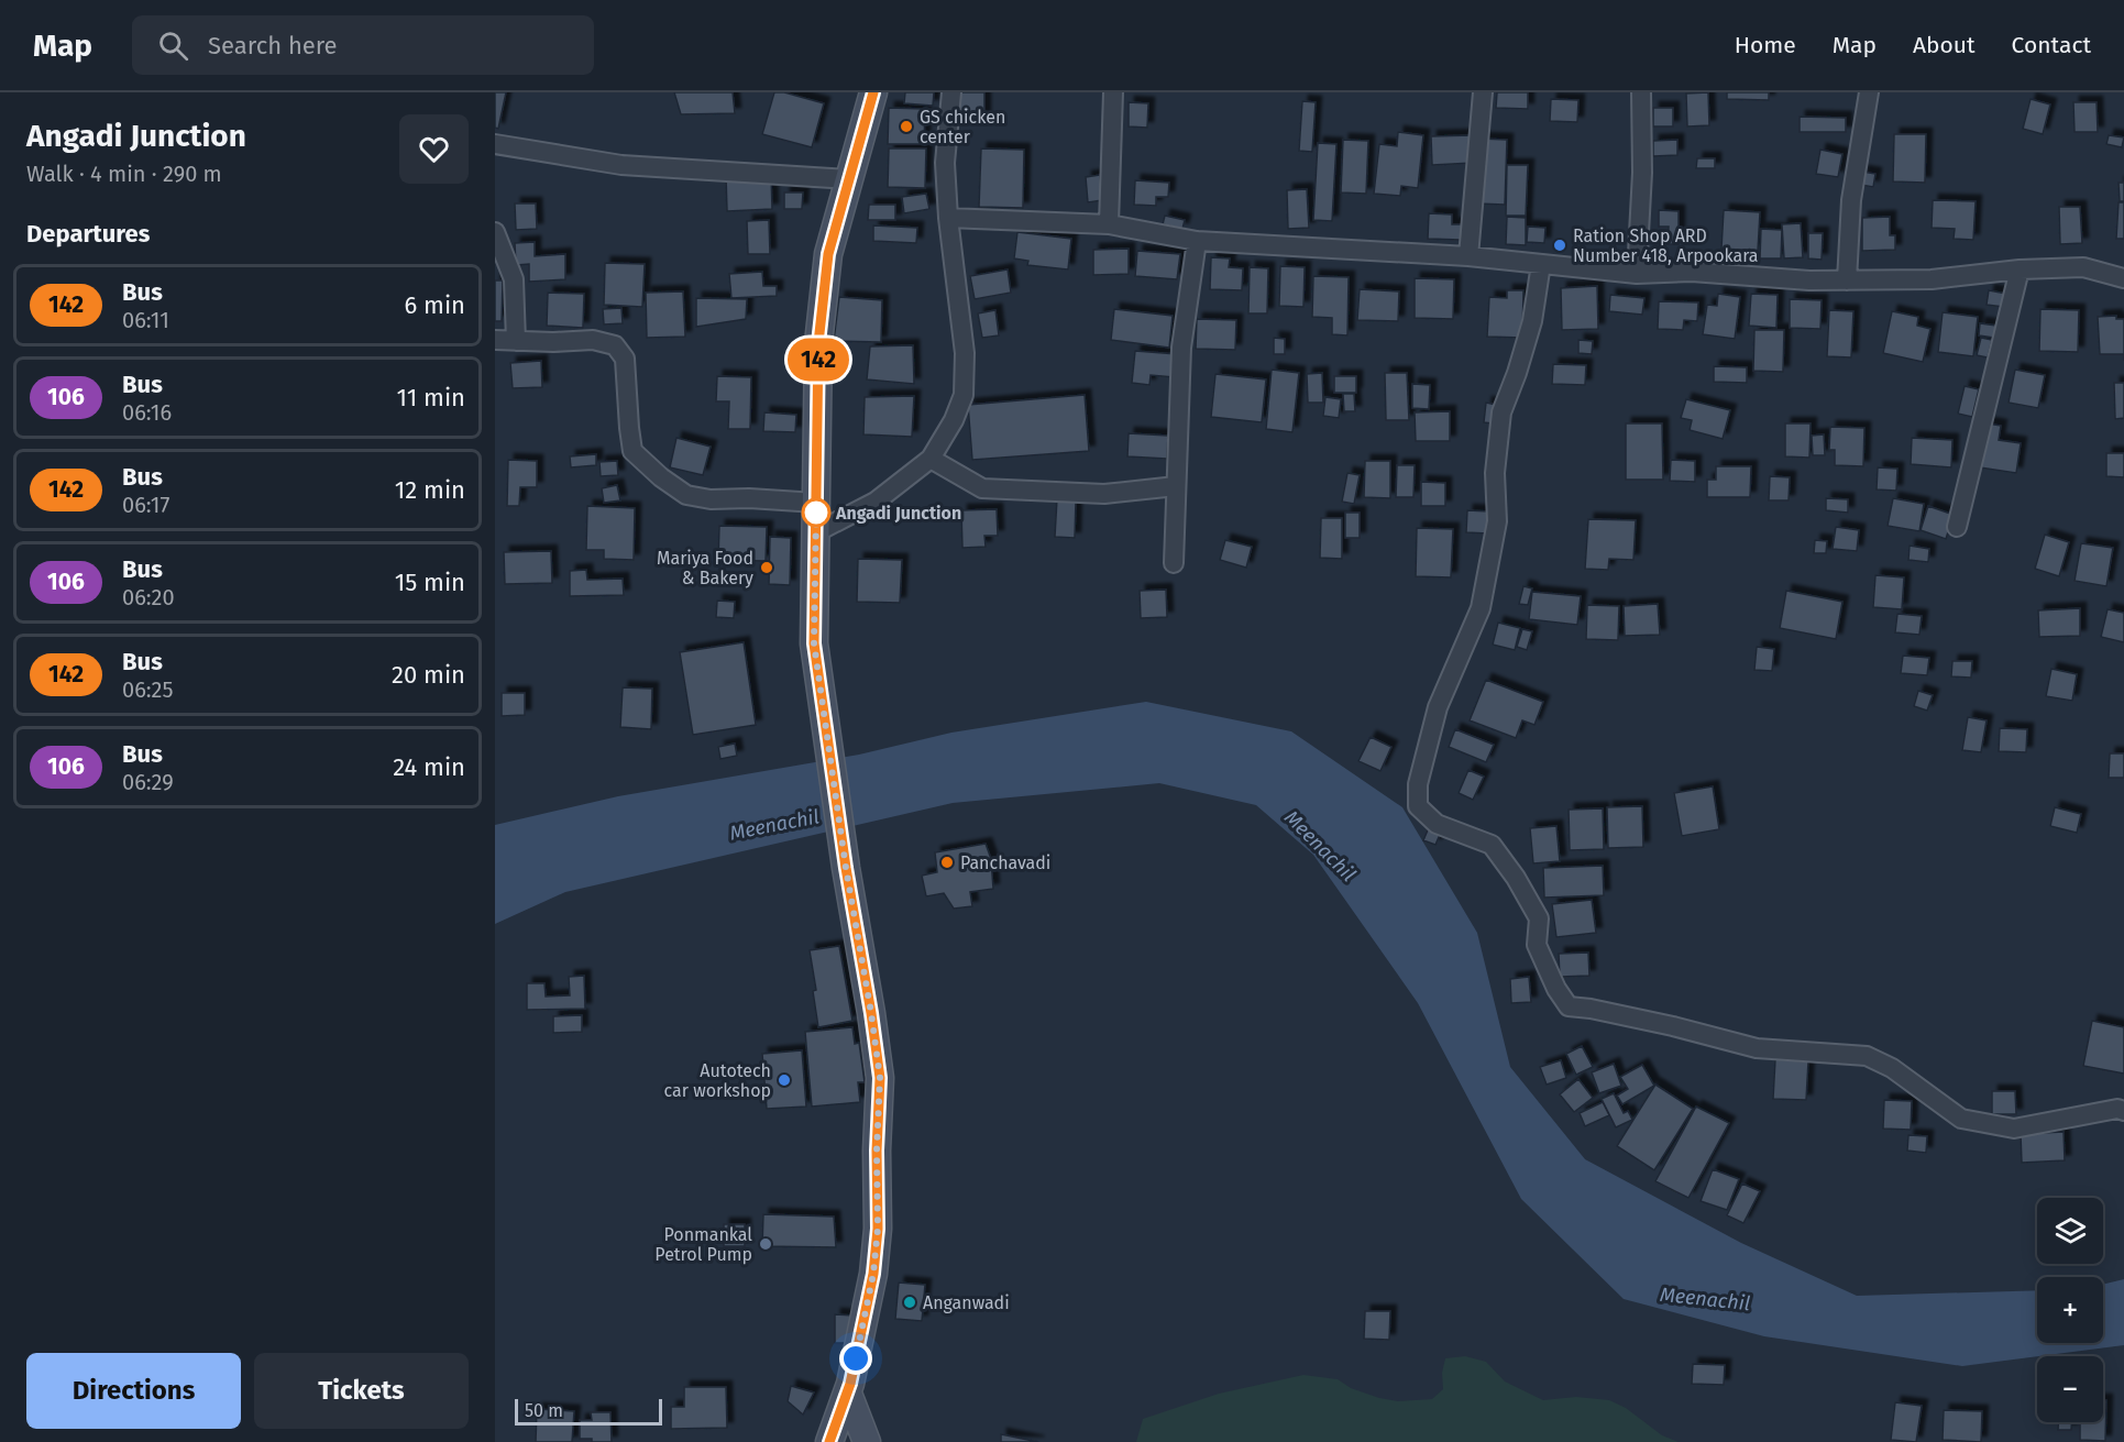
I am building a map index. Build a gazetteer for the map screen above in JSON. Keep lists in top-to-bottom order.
{
  "water": ["Meenachil"],
  "places": [
    "GS chicken center",
    "Ration Shop ARD Number 418, Arpookara",
    "Angadi Junction",
    "Mariya Food & Bakery",
    "Panchavadi",
    "Autotech car workshop",
    "Ponmankal Petrol Pump",
    "Anganwadi"
  ],
  "lines": ["bus line 142"],
  "scale_bar": "50 m",
  "page": {
    "header": "Map",
    "search": "Search here",
    "nav": [
      "Home",
      "Map",
      "About",
      "Contact"
    ],
    "heading": [
      ["Angadi Junction", "Walk · 4 min · 290 m"],
      "Departures"
    ],
    "on_map": "142",
    "list": [
      {
        "mark": "142",
        "name": "Bus",
        "note": "06:11",
        "value": "6 min"
      },
      {
        "mark": "106",
        "name": "Bus",
        "note": "06:16",
        "value": "11 min"
      },
      {
        "mark": "142",
        "name": "Bus",
        "note": "06:17",
        "value": "12 min"
      },
      {
        "mark": "106",
        "name": "Bus",
        "note": "06:20",
        "value": "15 min"
      },
      {
        "mark": "142",
        "name": "Bus",
        "note": "06:25",
        "value": "20 min"
      },
      {
        "mark": "106",
        "name": "Bus",
        "note": "06:29",
        "value": "24 min"
      }
    ],
    "map_buttons": ["+", "−"],
    "buttons": ["Directions", "Tickets"],
    "scale": "50 m"
  }
}
